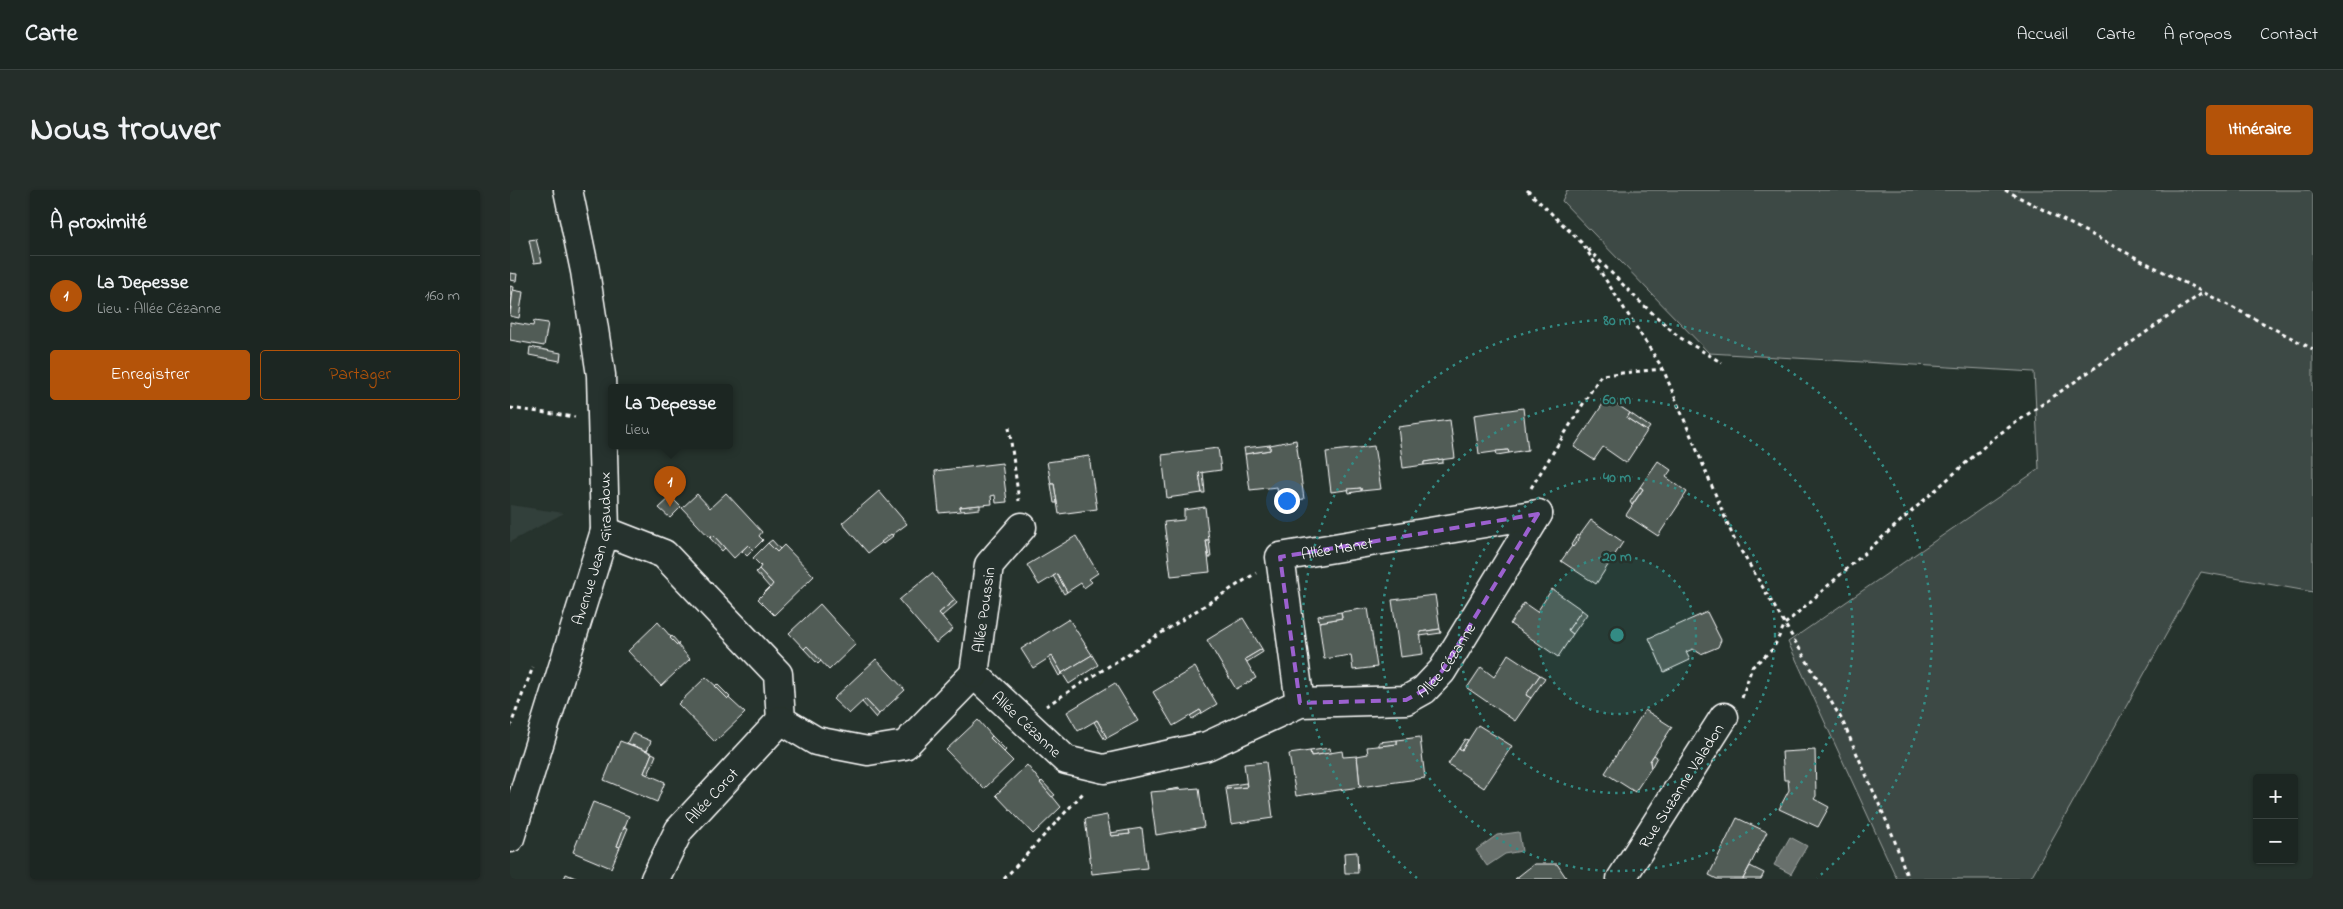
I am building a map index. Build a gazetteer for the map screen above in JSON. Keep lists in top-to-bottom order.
{
  "streets": {
    "street": [
      "Avenue Jean Giraudoux",
      "Allée Manet",
      "Allée Poussin",
      "Allée Cézanne",
      "Rue Suzanne Valadon",
      "Allée Corot"
    ]
  },
  "crossings": [
    ["Allée Manet", "Allée Cézanne"],
    ["Allée Poussin", "Allée Cézanne"]
  ],
  "page": {
    "header": "Carte",
    "nav": [
      "Accueil",
      "Carte",
      "À propos",
      "Contact"
    ],
    "title": "Nous trouver",
    "buttons": [
      "Itinéraire",
      ["Enregistrer", "Partager"]
    ],
    "heading": "À proximité",
    "list": [
      {
        "mark": "1",
        "name": "La Depesse",
        "note": "Lieu · Allée Cézanne",
        "value": "160 m"
      }
    ],
    "popup": ["La Depesse", "Lieu"],
    "pins": "1",
    "map_buttons": ["+", "−"]
  },
  "rings": [
    "80 m",
    "60 m",
    "40 m",
    "20 m"
  ]
}
